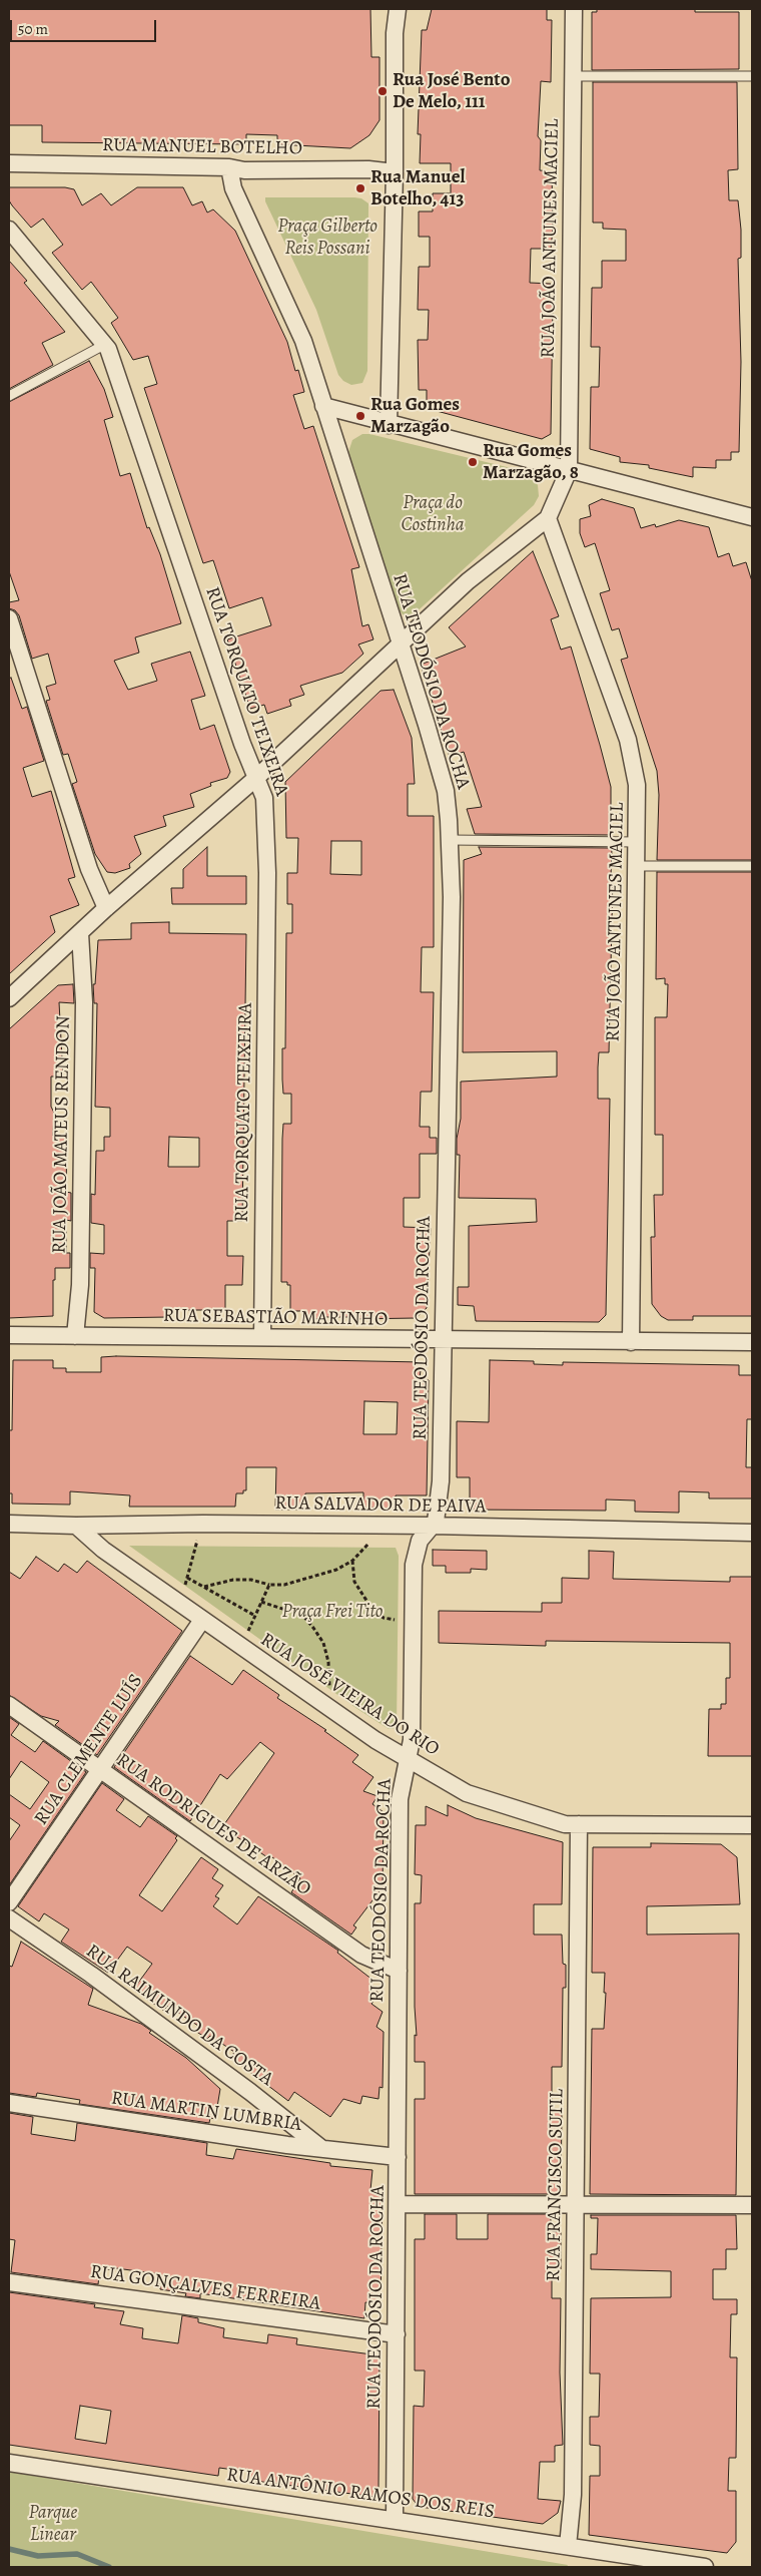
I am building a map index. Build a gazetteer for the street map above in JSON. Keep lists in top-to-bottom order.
{
  "streets": {
    "street": [
      "RUA MANUEL BOTELHO",
      "RUA JOÃO ANTUNES MACIEL",
      "RUA TEODÓSIO DA ROCHA",
      "RUA TORQUATO TEIXEIRA",
      "RUA JOÃO MATEUS RENDON",
      "RUA SEBASTIÃO MARINHO",
      "RUA SALVADOR DE PAIVA",
      "RUA JOSÉ VIEIRA DO RIO",
      "RUA CLEMENTE LUÍS",
      "RUA RODRIGUES DE ARZÃO",
      "RUA RAIMUNDO DA COSTA",
      "RUA MARTIN LUMBRIA",
      "RUA FRANCISCO SUTIL",
      "RUA GONÇALVES FERREIRA",
      "RUA ANTÔNIO RAMOS DOS REIS"
    ]
  },
  "crossings": [
    ["RUA MANUEL BOTELHO", "RUA TEODÓSIO DA ROCHA"],
    ["RUA JOÃO ANTUNES MACIEL", "RUA SEBASTIÃO MARINHO"],
    ["RUA TEODÓSIO DA ROCHA", "RUA SEBASTIÃO MARINHO"],
    ["RUA TEODÓSIO DA ROCHA", "RUA SALVADOR DE PAIVA"],
    ["RUA TEODÓSIO DA ROCHA", "RUA JOSÉ VIEIRA DO RIO"],
    ["RUA TEODÓSIO DA ROCHA", "RUA RODRIGUES DE ARZÃO"],
    ["RUA TEODÓSIO DA ROCHA", "RUA MARTIN LUMBRIA"],
    ["RUA TEODÓSIO DA ROCHA", "RUA GONÇALVES FERREIRA"],
    ["RUA TEODÓSIO DA ROCHA", "RUA ANTÔNIO RAMOS DOS REIS"],
    ["RUA TORQUATO TEIXEIRA", "RUA SEBASTIÃO MARINHO"],
    ["RUA JOÃO MATEUS RENDON", "RUA SEBASTIÃO MARINHO"],
    ["RUA SALVADOR DE PAIVA", "RUA JOSÉ VIEIRA DO RIO"],
    ["RUA JOSÉ VIEIRA DO RIO", "RUA CLEMENTE LUÍS"],
    ["RUA JOSÉ VIEIRA DO RIO", "RUA FRANCISCO SUTIL"],
    ["RUA CLEMENTE LUÍS", "RUA RODRIGUES DE ARZÃO"],
    ["RUA RAIMUNDO DA COSTA", "RUA MARTIN LUMBRIA"],
    ["RUA FRANCISCO SUTIL", "RUA ANTÔNIO RAMOS DOS REIS"]
  ],
  "parks": [
    "Praça Gilberto Reis Possani",
    "Praça do Costinha",
    "Praça Frei Tito",
    "Parque Linear"
  ],
  "places": [
    "Rua José Bento De Melo, 111",
    "Rua Manuel Botelho, 413",
    "Rua Gomes Marzagão",
    "Rua Gomes Marzagão, 8"
  ],
  "scale_bar": "50 m"
}
